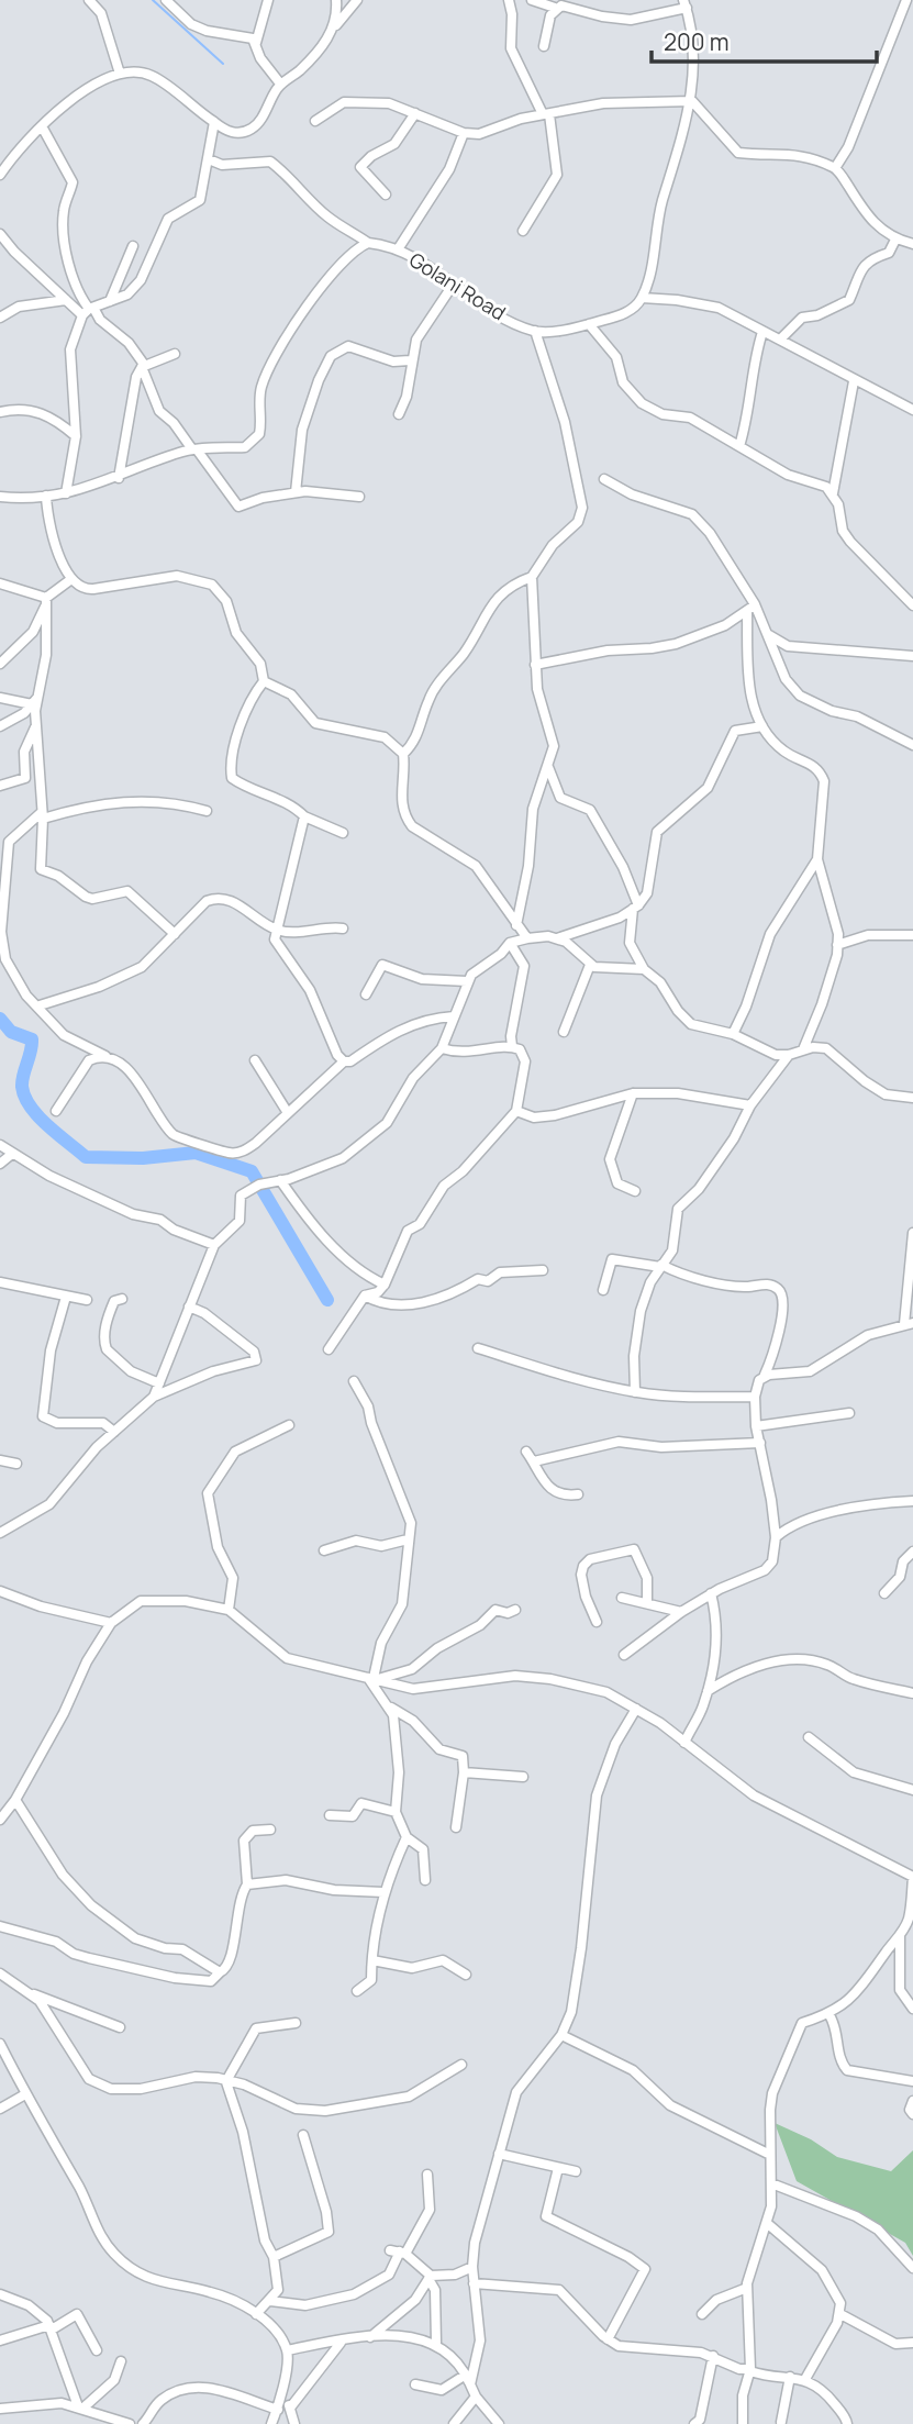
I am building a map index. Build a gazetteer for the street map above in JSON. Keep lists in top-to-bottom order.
{
  "streets": {
    "street": ["Golani Road"]
  },
  "scale_bar": "200 m"
}
